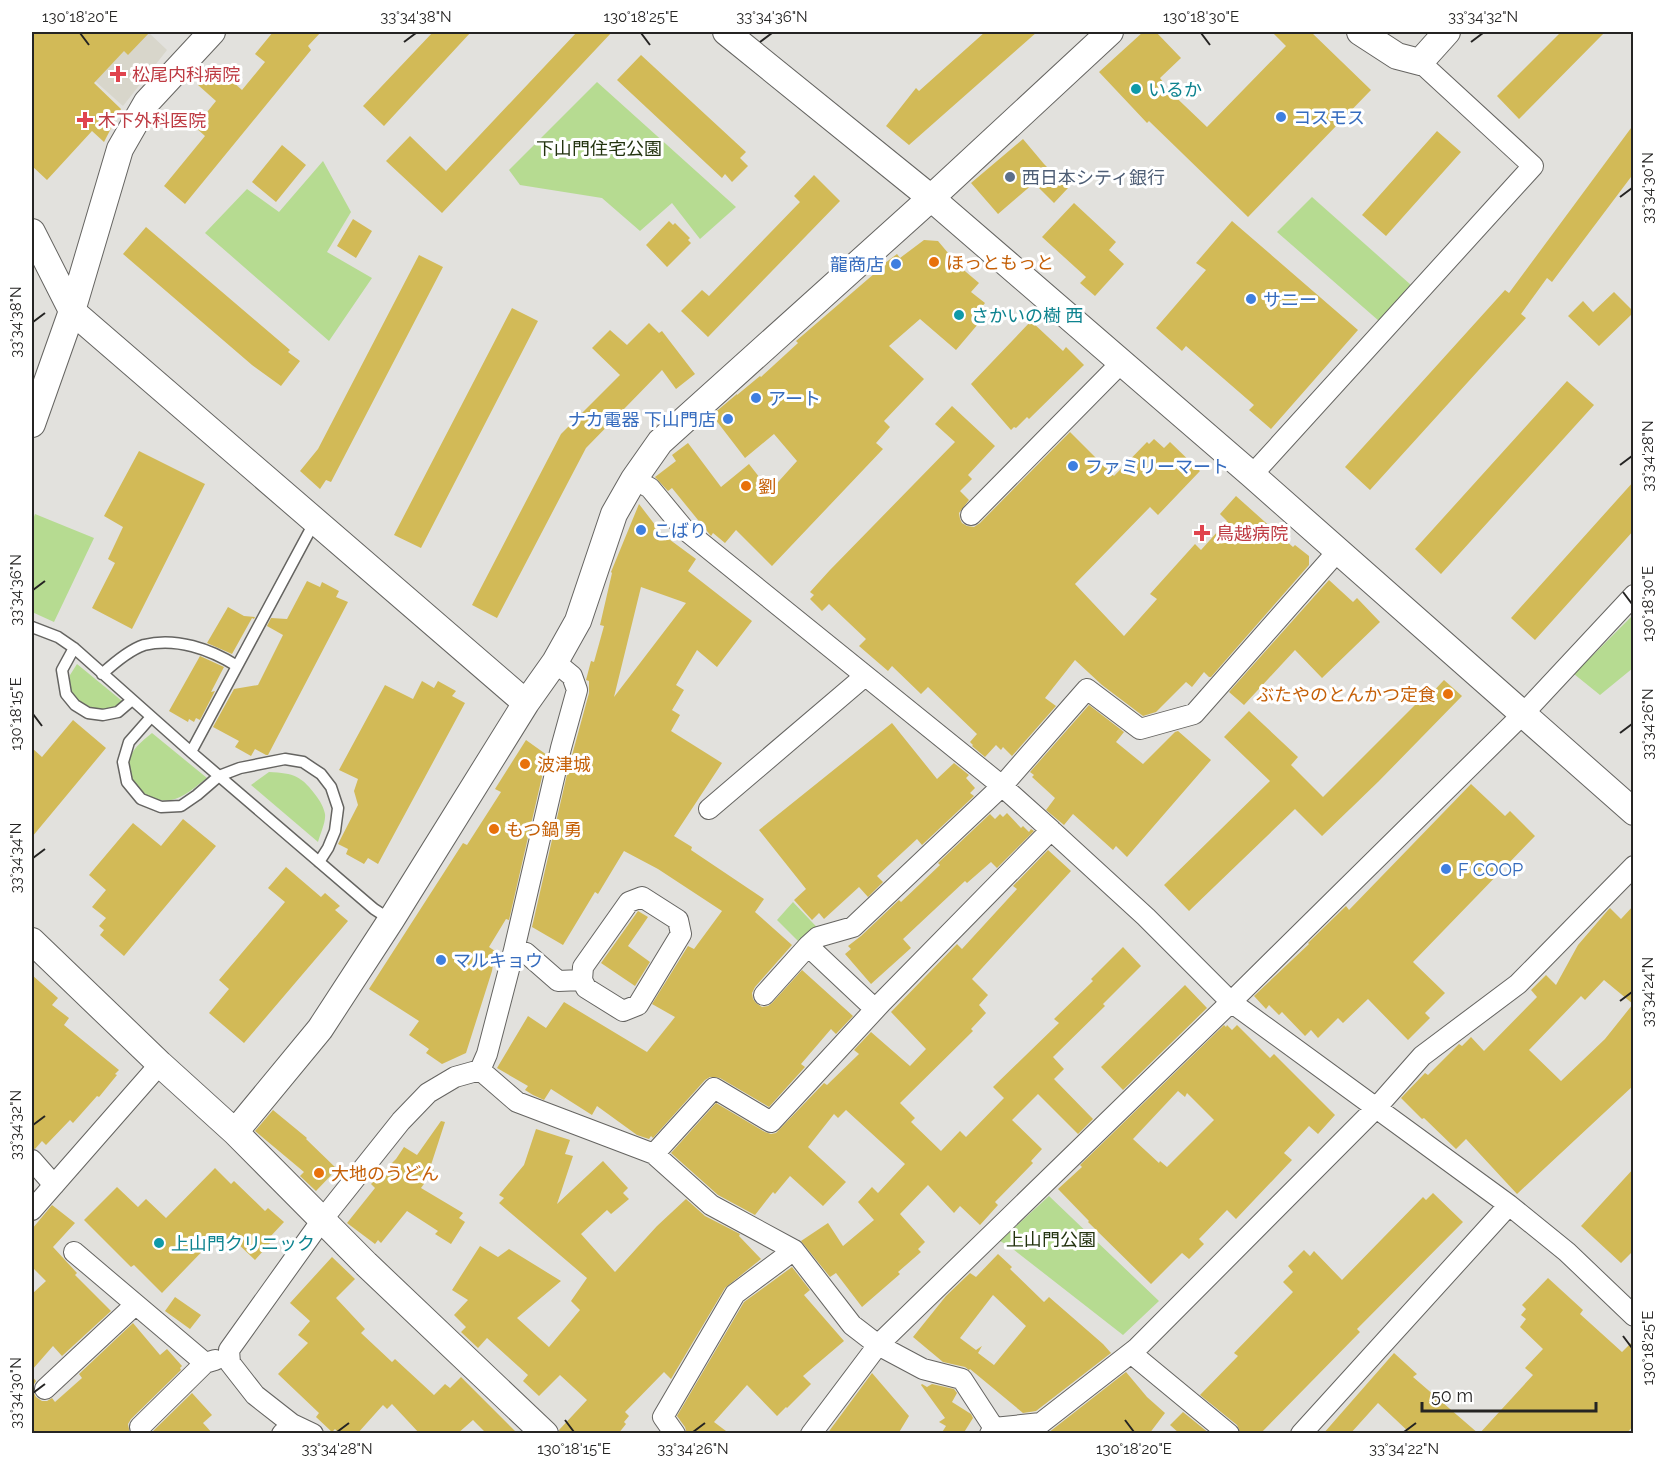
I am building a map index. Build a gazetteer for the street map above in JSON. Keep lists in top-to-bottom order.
{
  "parks": ["下山門住宅公園", "上山門公園"],
  "places": {
    "health": ["松尾内科病院", "木下外科医院", "鳥越病院"],
    "other": [
      "いるか",
      "コスモス",
      "西日本シティ銀行",
      "ほっともっと",
      "龍商店",
      "サニー",
      "さかいの樹 西",
      "アート",
      "ナカ電器 下山門店",
      "ファミリーマート",
      "劉",
      "こばり",
      "ぶたやのとんかつ定食",
      "波津城",
      "もつ鍋 勇",
      "F COOP",
      "マルキョウ",
      "大地のうどん",
      "上山門クリニック"
    ]
  },
  "scale_bar": "50 m",
  "coordinates": [
    "130°18'20\"E",
    "33°34'38\"N",
    "130°18'25\"E",
    "33°34'36\"N",
    "130°18'30\"E",
    "33°34'32\"N",
    "33°34'30\"N",
    "33°34'28\"N",
    "130°18'15\"E",
    "33°34'26\"N",
    "33°34'34\"N",
    "33°34'24\"N",
    "33°34'22\"N"
  ]
}
